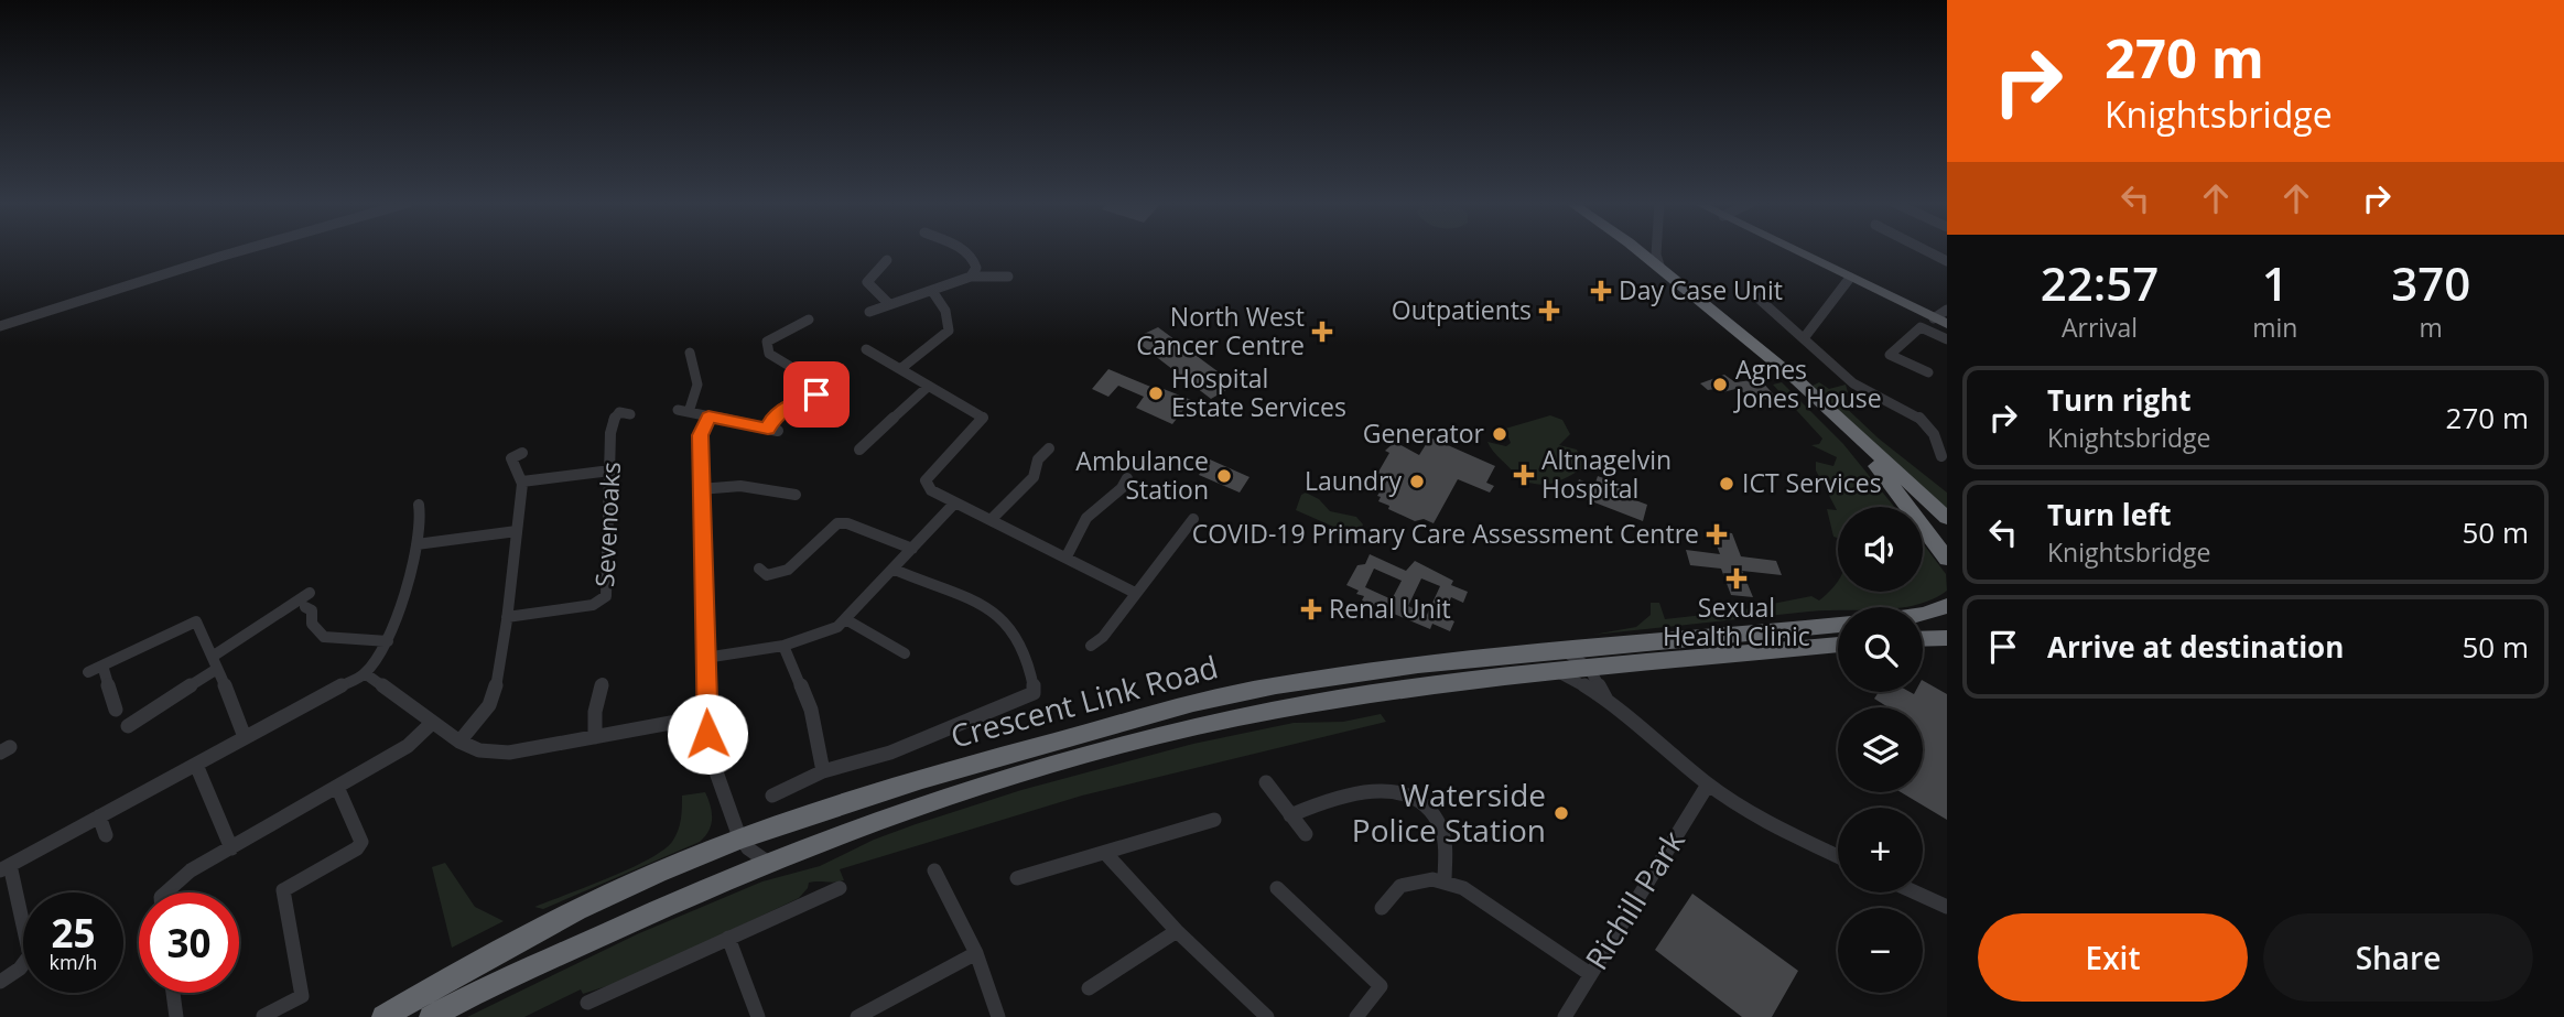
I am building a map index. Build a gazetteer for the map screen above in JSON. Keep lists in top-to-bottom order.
{
  "streets": {
    "highway": ["Crescent Link Road"],
    "street": ["Sevenoaks", "Richill Park"]
  },
  "places": {
    "health": [
      "Day Case Unit",
      "Outpatients",
      "North West Cancer Centre",
      "Altnagelvin Hospital",
      "COVID-19 Primary Care Assessment Centre",
      "Sexual Health Clinic",
      "Renal Unit"
    ],
    "other": [
      "Agnes Jones House",
      "Hospital Estate Services",
      "Generator",
      "Ambulance Station",
      "Laundry",
      "ICT Services",
      "Waterside Police Station"
    ]
  },
  "page": {
    "turn": ["270 m", "Knightsbridge"],
    "eta": [
      "22:57",
      "Arrival",
      "1",
      "min",
      "370",
      "m"
    ],
    "list": [
      {
        "name": "Turn right",
        "note": "Knightsbridge",
        "value": "270 m"
      },
      {
        "name": "Turn left",
        "note": "Knightsbridge",
        "value": "50 m"
      },
      {
        "name": "Arrive at destination",
        "value": "50 m"
      }
    ],
    "map_buttons": ["+", "−"],
    "speed": "25 km/h",
    "limit": "30",
    "buttons": ["Exit", "Share"]
  }
}
